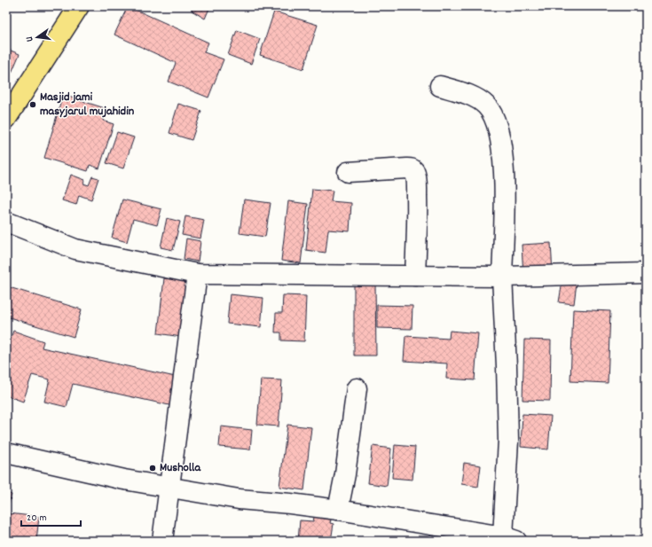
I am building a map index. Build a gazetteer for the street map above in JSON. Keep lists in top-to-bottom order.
{
  "places": ["Masjid jami masyjarul mujahidin", "Musholla"],
  "scale_bar": "20 m",
  "north": "left"
}
